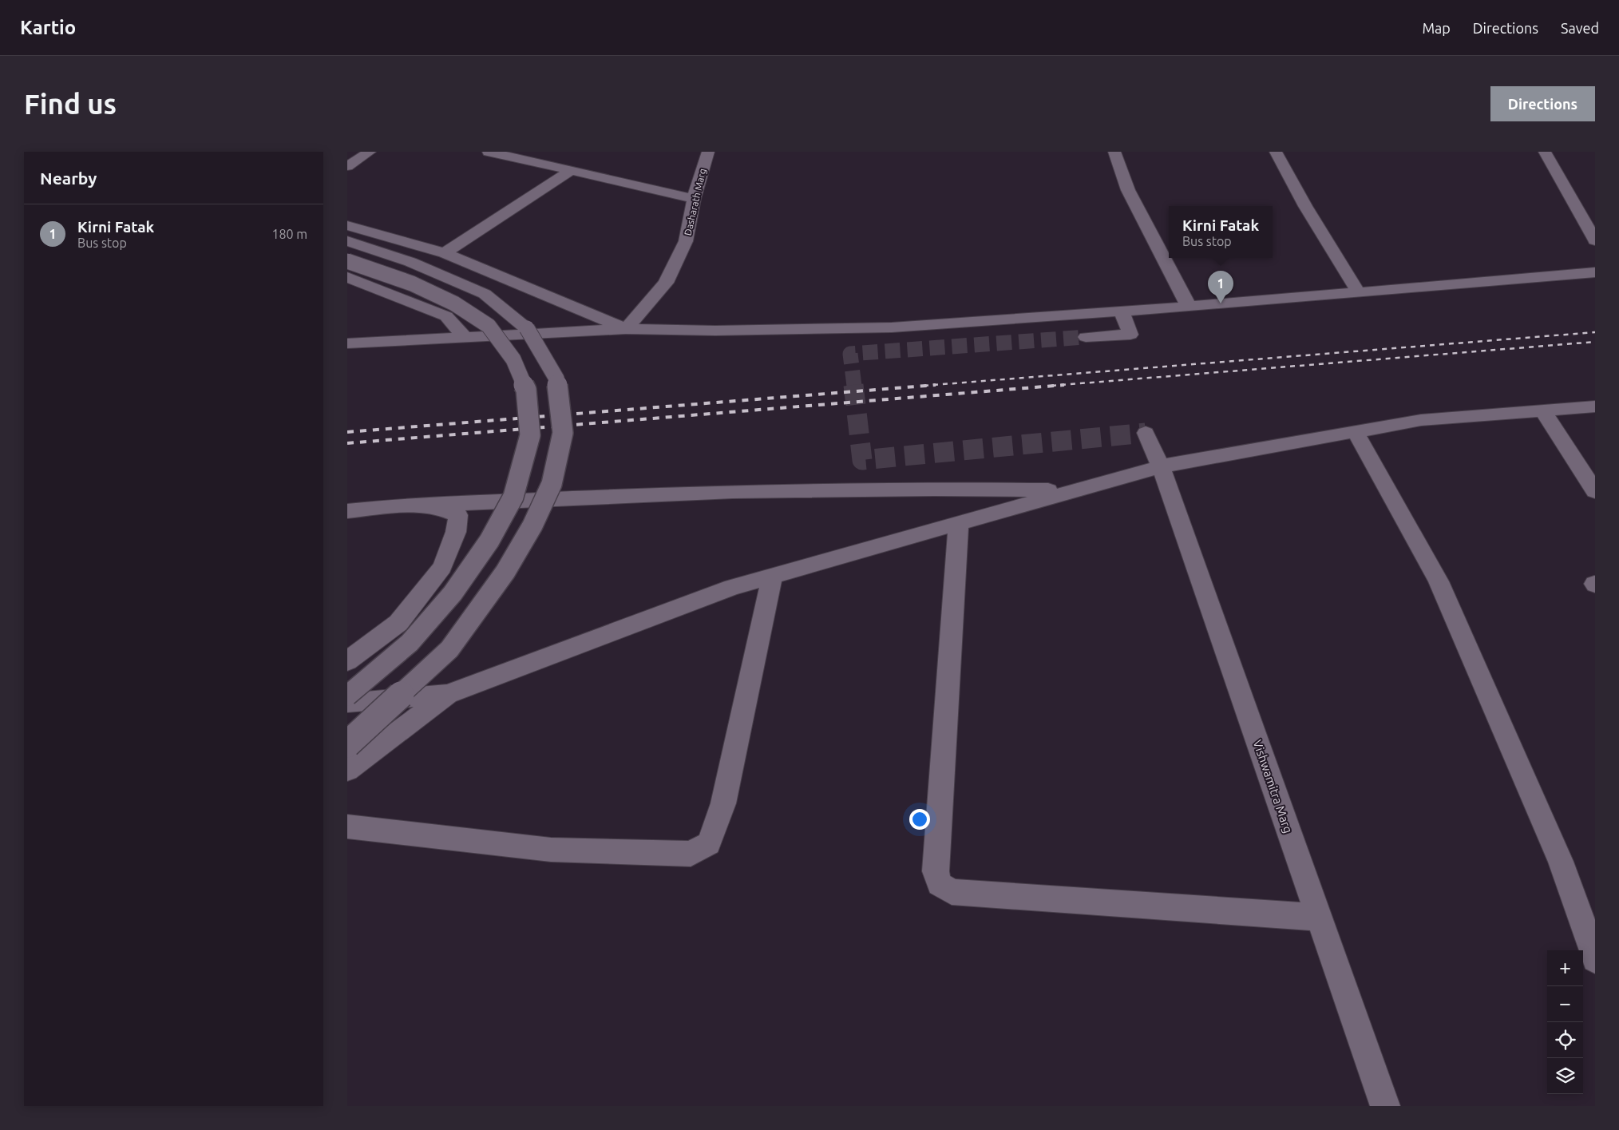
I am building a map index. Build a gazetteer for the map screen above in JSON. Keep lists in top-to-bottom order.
{
  "streets": {
    "street": ["Dasharath Marg", "Vishwamitra Marg"]
  },
  "page": {
    "header": "Kartio",
    "nav": ["Map", "Directions", "Saved"],
    "buttons": "Directions",
    "title": "Find us",
    "heading": "Nearby",
    "list": [
      {
        "mark": "1",
        "name": "Kirni Fatak",
        "note": "Bus stop",
        "value": "180 m"
      }
    ],
    "popup": ["Kirni Fatak", "Bus stop"],
    "pins": "1",
    "map_buttons": ["+", "−"]
  }
}
